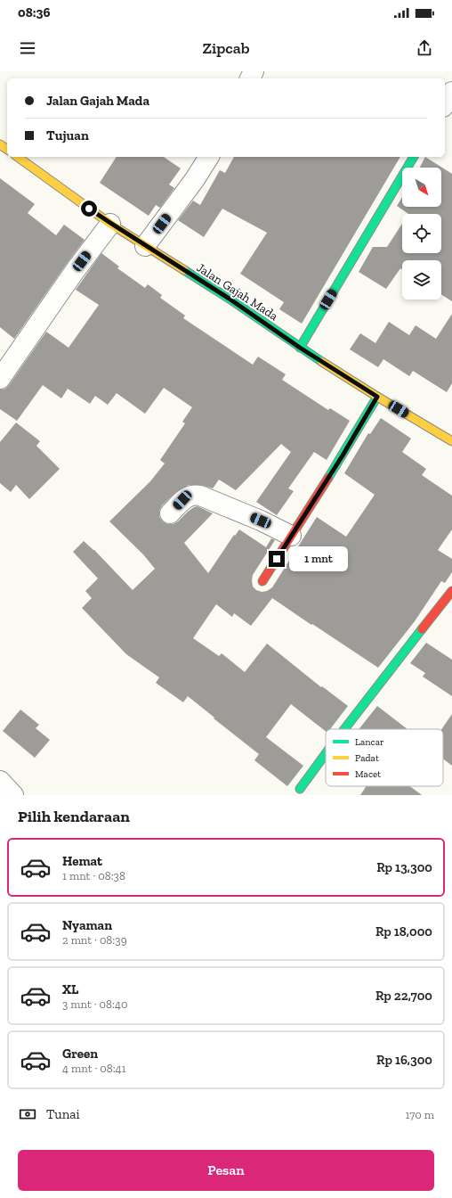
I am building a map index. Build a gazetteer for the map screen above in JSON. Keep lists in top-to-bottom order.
{
  "streets": {
    "main road": ["Jalan Gajah Mada"]
  },
  "legend": ["Lancar", "Padat", "Macet"],
  "north": "bottom right",
  "page": {
    "status": "08:36",
    "header": "Zipcab",
    "banner": ["Jalan Gajah Mada", "Tujuan"],
    "bubble": "1 mnt",
    "heading": "Pilih kendaraan",
    "list": [
      {
        "name": "Hemat",
        "note": "1 mnt · 08:38",
        "value": "Rp 13,300"
      },
      {
        "name": "Nyaman",
        "note": "2 mnt · 08:39",
        "value": "Rp 18,000"
      },
      {
        "name": "XL",
        "note": "3 mnt · 08:40",
        "value": "Rp 22,700"
      },
      {
        "name": "Green",
        "note": "4 mnt · 08:41",
        "value": "Rp 16,300"
      }
    ],
    "pay": ["Tunai", "170 m"],
    "buttons": "Pesan"
  }
}
